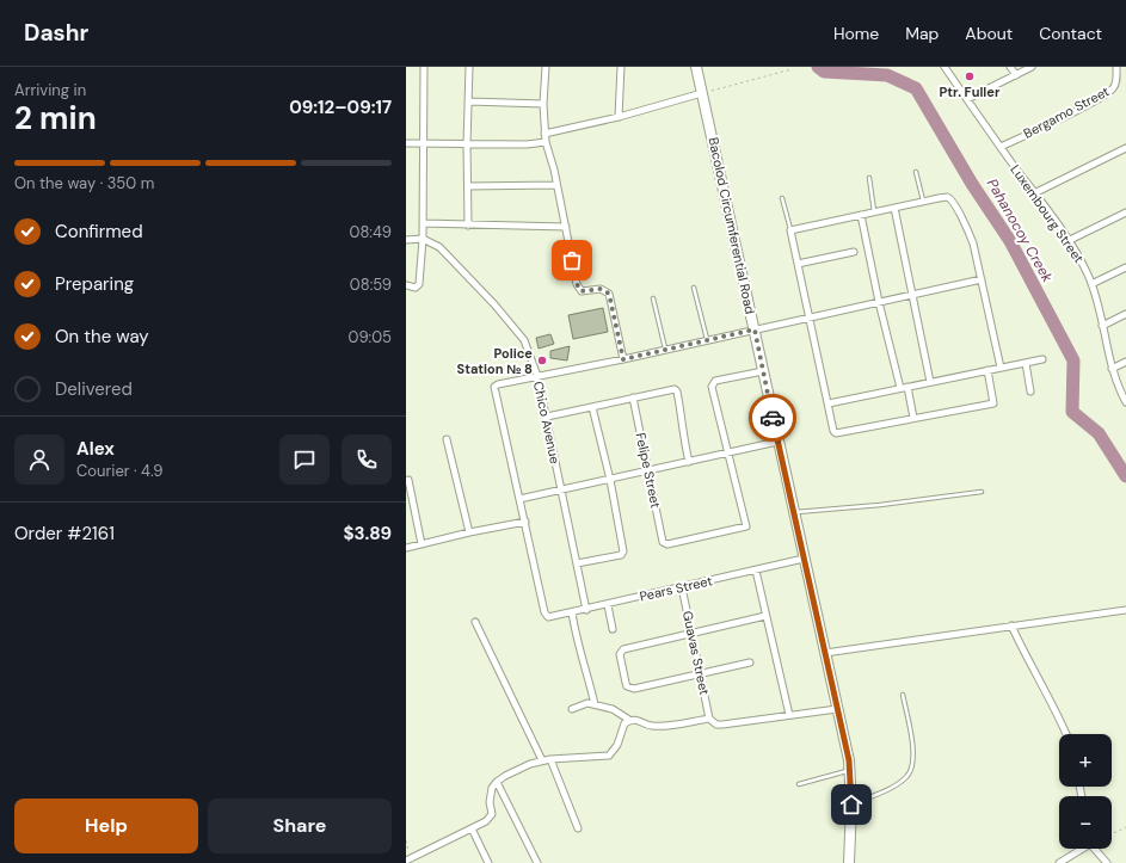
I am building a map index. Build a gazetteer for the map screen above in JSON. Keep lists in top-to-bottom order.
{
  "streets": {
    "main road": ["Bacolod Circumferential Road"],
    "street": [
      "Bergamo Street",
      "Luxembourg Street",
      "Chico Avenue",
      "Felipe Street",
      "Pears Street",
      "Guavas Street"
    ]
  },
  "crossings": [
    ["Bergamo Street", "Luxembourg Street"],
    ["Bacolod Circumferential Road", "Pears Street"],
    ["Chico Avenue", "Pears Street"],
    ["Pears Street", "Guavas Street"]
  ],
  "water": ["Pahanocoy Creek"],
  "places": ["Ptr. Fuller", "Police Station № 8"],
  "page": {
    "header": "Dashr",
    "nav": [
      "Home",
      "Map",
      "About",
      "Contact"
    ],
    "heading": ["2 min", "Arriving in", "09:12–09:17"],
    "panel": [
      "Alex",
      "Courier · 4.9",
      "Order #2161",
      "$3.89"
    ],
    "bar": "On the way · 350 m",
    "list": [
      ["Confirmed", "08:49"],
      ["Preparing", "08:59"],
      ["On the way", "09:05"],
      "Delivered"
    ],
    "map_buttons": ["+", "−"],
    "buttons": ["Help", "Share"]
  }
}
